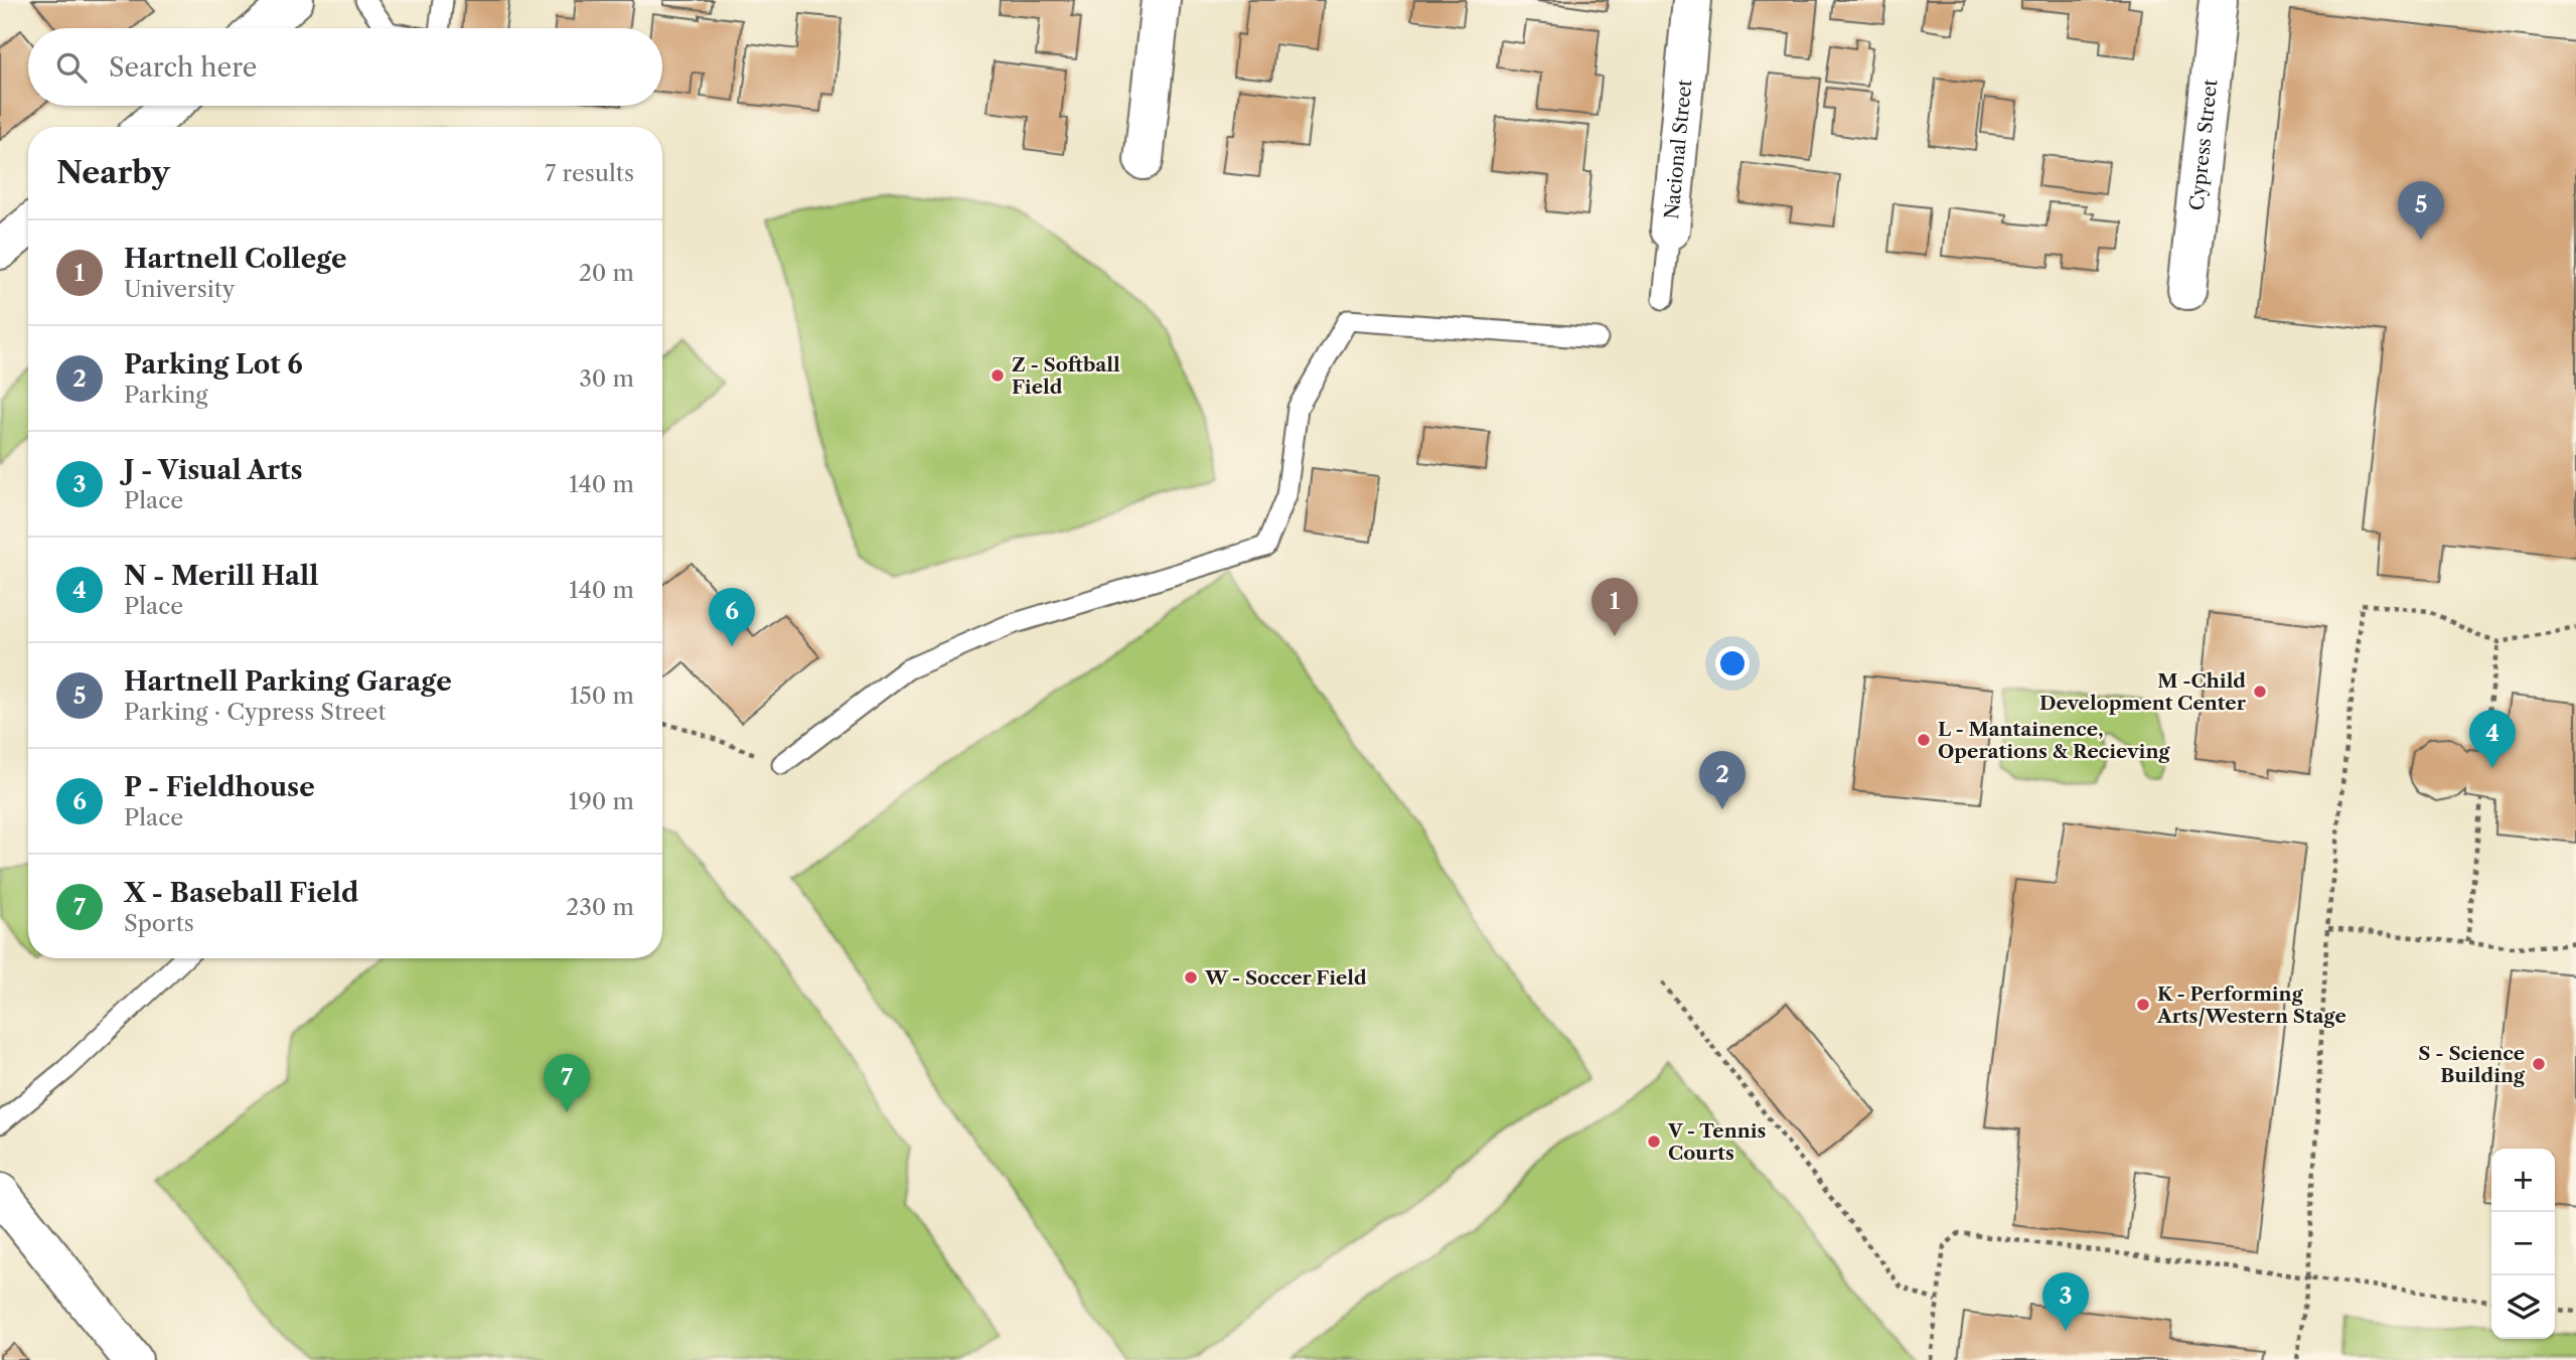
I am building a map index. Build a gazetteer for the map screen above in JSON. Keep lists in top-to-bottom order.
{
  "streets": {
    "street": ["Cypress Street", "Nacional Street"]
  },
  "places": [
    "Z - Softball Field",
    "M -Child Development Center",
    "L - Mantainence, Operations & Recieving",
    "W - Soccer Field",
    "K - Performing Arts/Western Stage",
    "S - Science Building",
    "V - Tennis Courts"
  ],
  "page": {
    "search": "Search here",
    "heading": ["Nearby", "7 results"],
    "pins": [
      "5",
      "1",
      "6",
      "4",
      "2",
      "7",
      "3"
    ],
    "list": [
      {
        "mark": "1",
        "name": "Hartnell College",
        "note": "University",
        "value": "20 m"
      },
      {
        "mark": "2",
        "name": "Parking Lot 6",
        "note": "Parking",
        "value": "30 m"
      },
      {
        "mark": "3",
        "name": "J - Visual Arts",
        "note": "Place",
        "value": "140 m"
      },
      {
        "mark": "4",
        "name": "N - Merill Hall",
        "note": "Place",
        "value": "140 m"
      },
      {
        "mark": "5",
        "name": "Hartnell Parking Garage",
        "note": "Parking · Cypress Street",
        "value": "150 m"
      },
      {
        "mark": "6",
        "name": "P - Fieldhouse",
        "note": "Place",
        "value": "190 m"
      },
      {
        "mark": "7",
        "name": "X - Baseball Field",
        "note": "Sports",
        "value": "230 m"
      }
    ],
    "map_buttons": ["+", "−"]
  }
}
